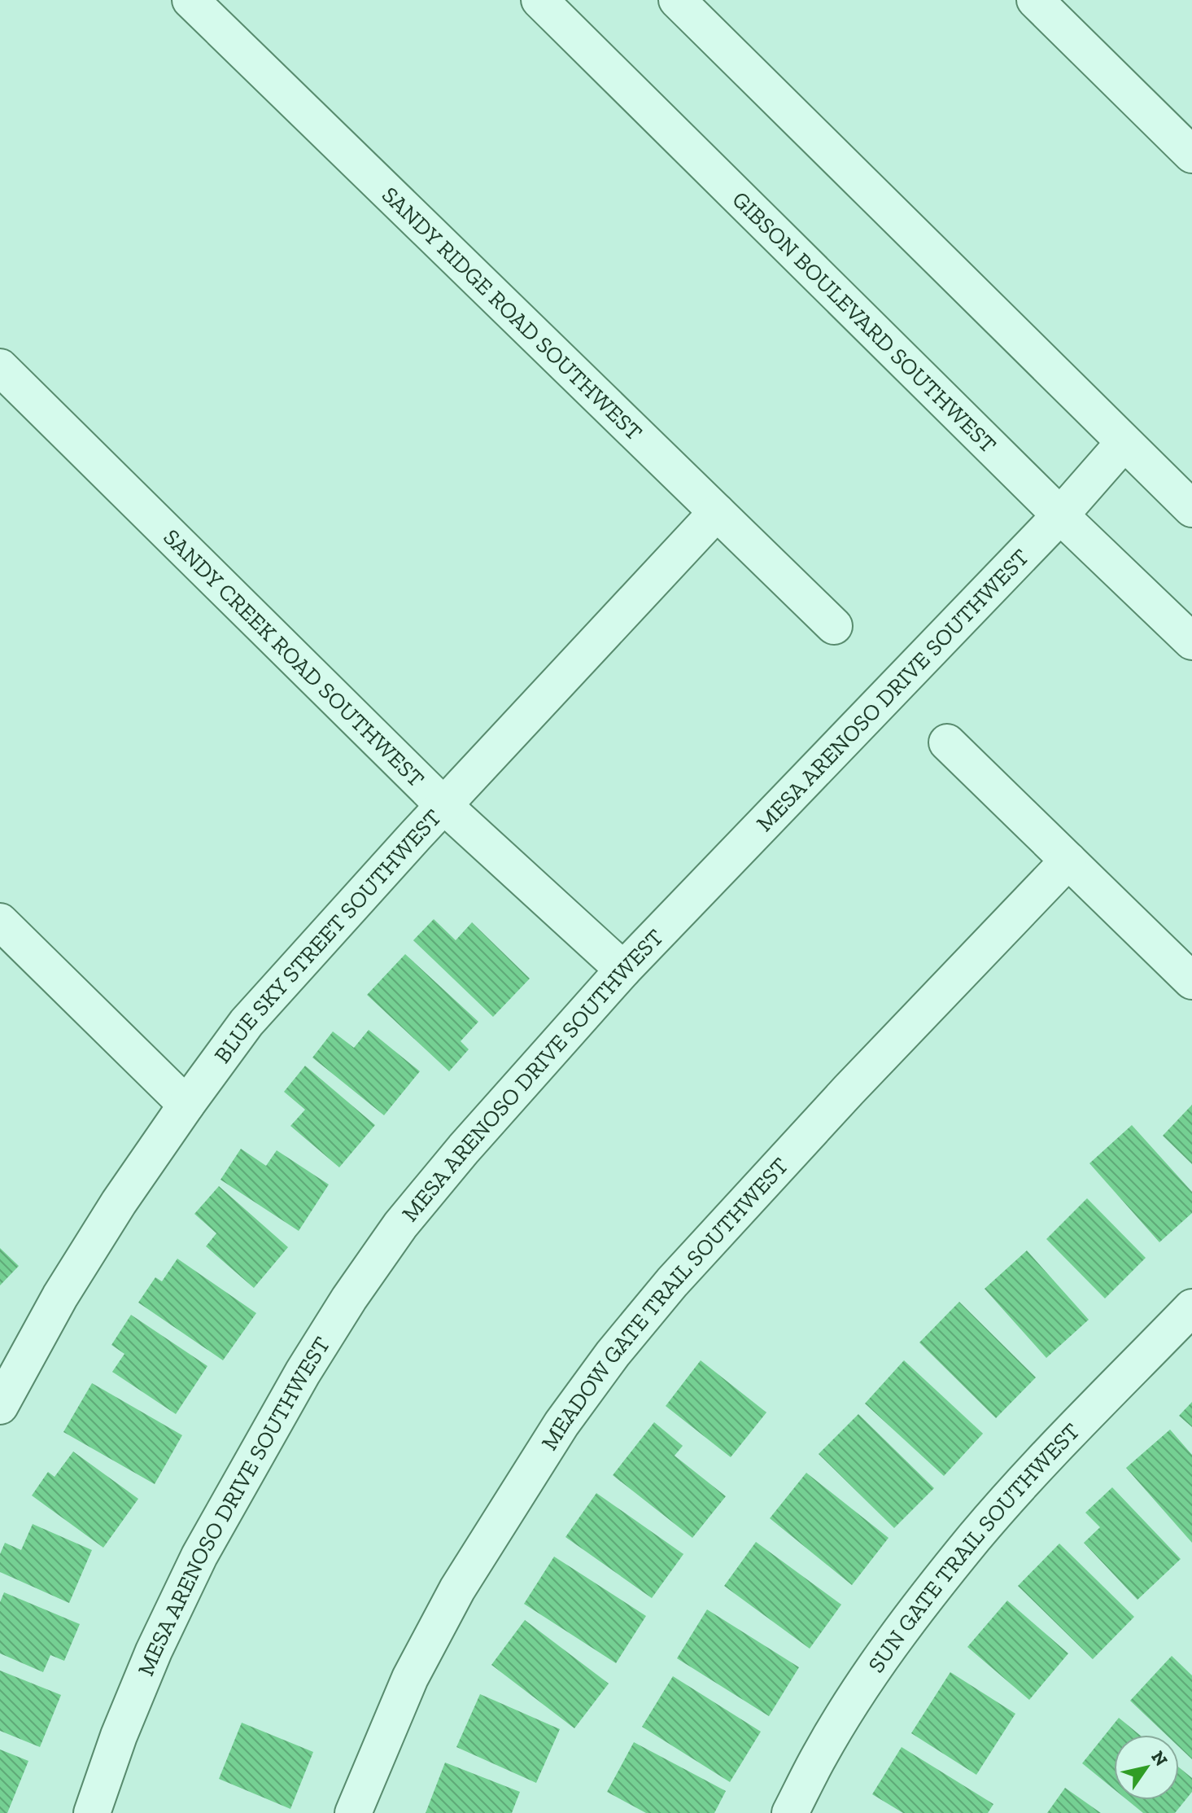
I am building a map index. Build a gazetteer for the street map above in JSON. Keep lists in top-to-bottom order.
{
  "streets": {
    "street": [
      "SANDY RIDGE ROAD SOUTHWEST",
      "GIBSON BOULEVARD SOUTHWEST",
      "SANDY CREEK ROAD SOUTHWEST",
      "MESA ARENOSO DRIVE SOUTHWEST",
      "BLUE SKY STREET SOUTHWEST",
      "MEADOW GATE TRAIL SOUTHWEST",
      "SUN GATE TRAIL SOUTHWEST"
    ]
  },
  "crossings": [
    ["SANDY RIDGE ROAD SOUTHWEST", "BLUE SKY STREET SOUTHWEST"],
    ["GIBSON BOULEVARD SOUTHWEST", "MESA ARENOSO DRIVE SOUTHWEST"],
    ["SANDY CREEK ROAD SOUTHWEST", "MESA ARENOSO DRIVE SOUTHWEST"],
    ["SANDY CREEK ROAD SOUTHWEST", "BLUE SKY STREET SOUTHWEST"]
  ],
  "north": "top right"
}
